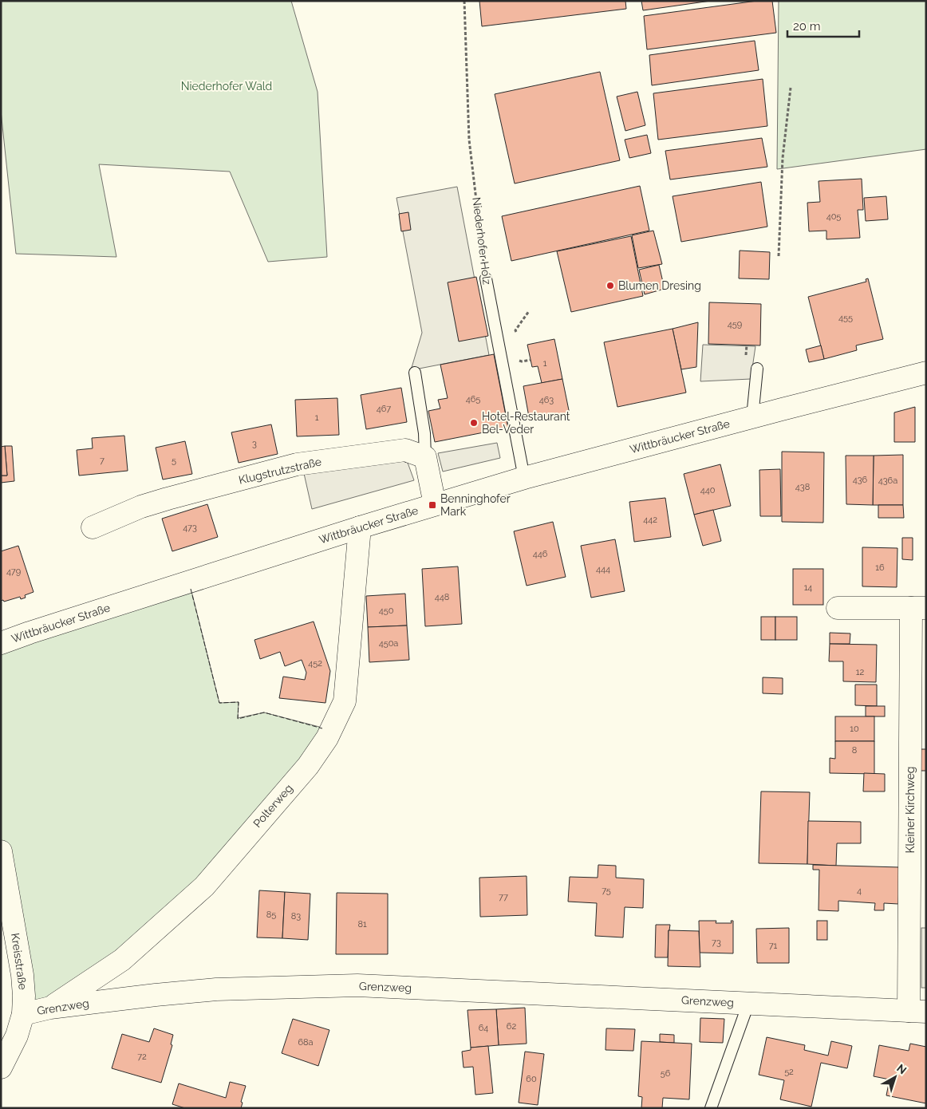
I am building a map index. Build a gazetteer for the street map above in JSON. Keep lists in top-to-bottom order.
{
  "streets": {
    "street": [
      "Wittbräucker Straße",
      "Klugstrutzstraße",
      "Polterweg",
      "Kleiner Kirchweg",
      "Kreisstraße",
      "Grenzweg"
    ],
    "lane": ["Niederhofer Holz"]
  },
  "crossings": [
    ["Niederhofer Holz", "Wittbräucker Straße"],
    ["Wittbräucker Straße", "Polterweg"],
    ["Polterweg", "Grenzweg"],
    ["Kleiner Kirchweg", "Grenzweg"],
    ["Kreisstraße", "Grenzweg"]
  ],
  "parks": ["Niederhofer Wald"],
  "places": {
    "other": ["Blumen Dresing", "Hotel-Restaurant Bel-Veder"],
    "transit": ["Benninghofer Mark"]
  },
  "house_numbers": [
    "405",
    "455",
    "459",
    "1",
    "465",
    "463",
    "467",
    "1",
    "3",
    "7",
    "5",
    "436",
    "436a",
    "438",
    "440",
    "442",
    "473",
    "446",
    "16",
    "444",
    "479",
    "14",
    "448",
    "450",
    "450a",
    "452",
    "12",
    "10",
    "8",
    "75",
    "4",
    "77",
    "85",
    "83",
    "81",
    "73",
    "71",
    "62",
    "64",
    "68a",
    "72",
    "52",
    "56",
    "60"
  ],
  "scale_bar": "20 m",
  "north": "top right"
}
